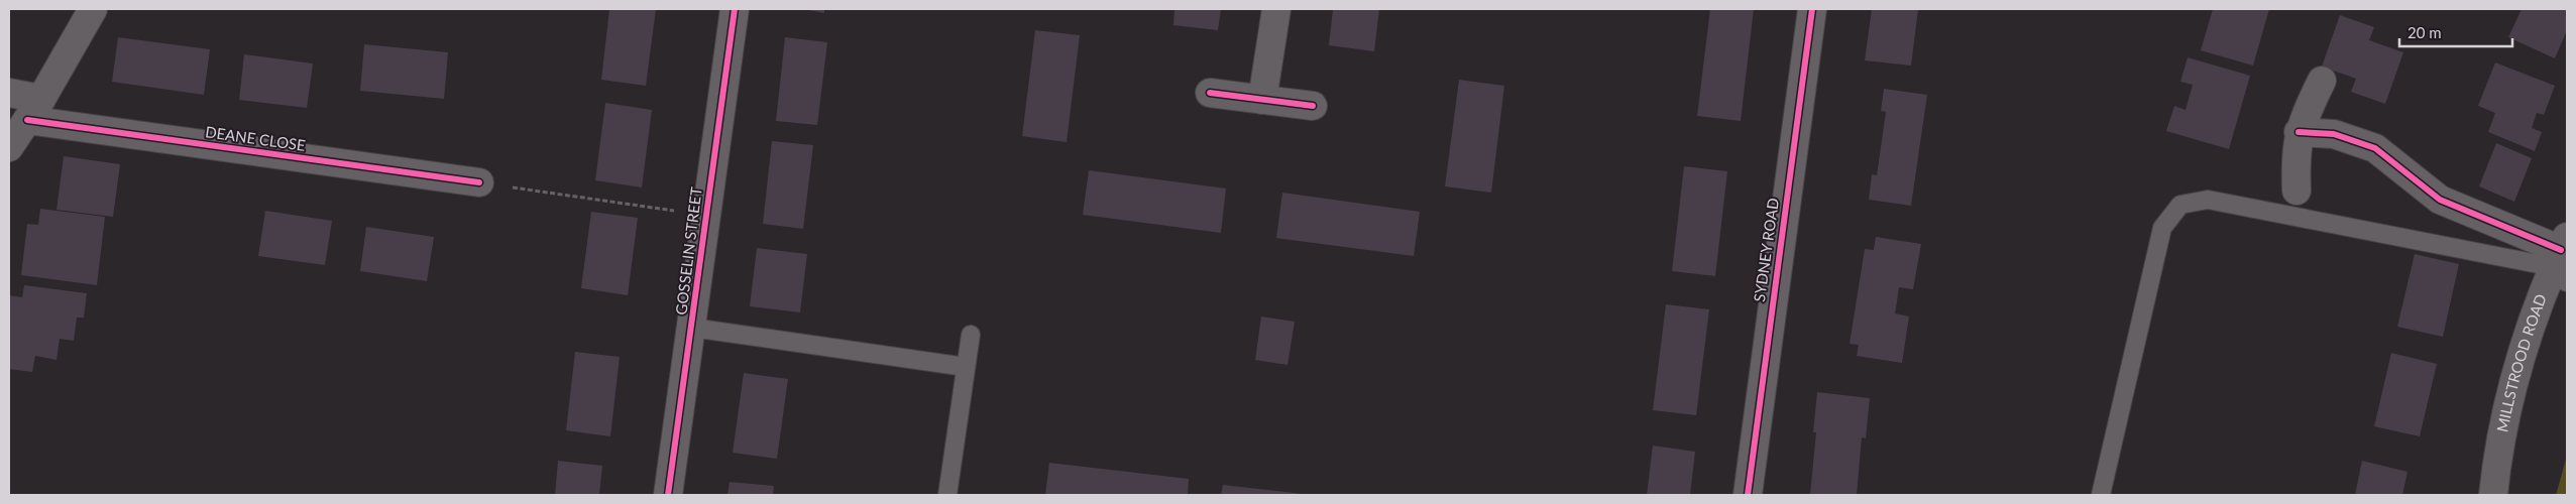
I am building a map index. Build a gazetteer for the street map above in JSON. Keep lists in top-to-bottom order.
{
  "streets": {
    "street": [
      "DEANE CLOSE",
      "SYDNEY ROAD",
      "GOSSELIN STREET",
      "MILLSTROOD ROAD"
    ]
  },
  "scale_bar": "20 m"
}
